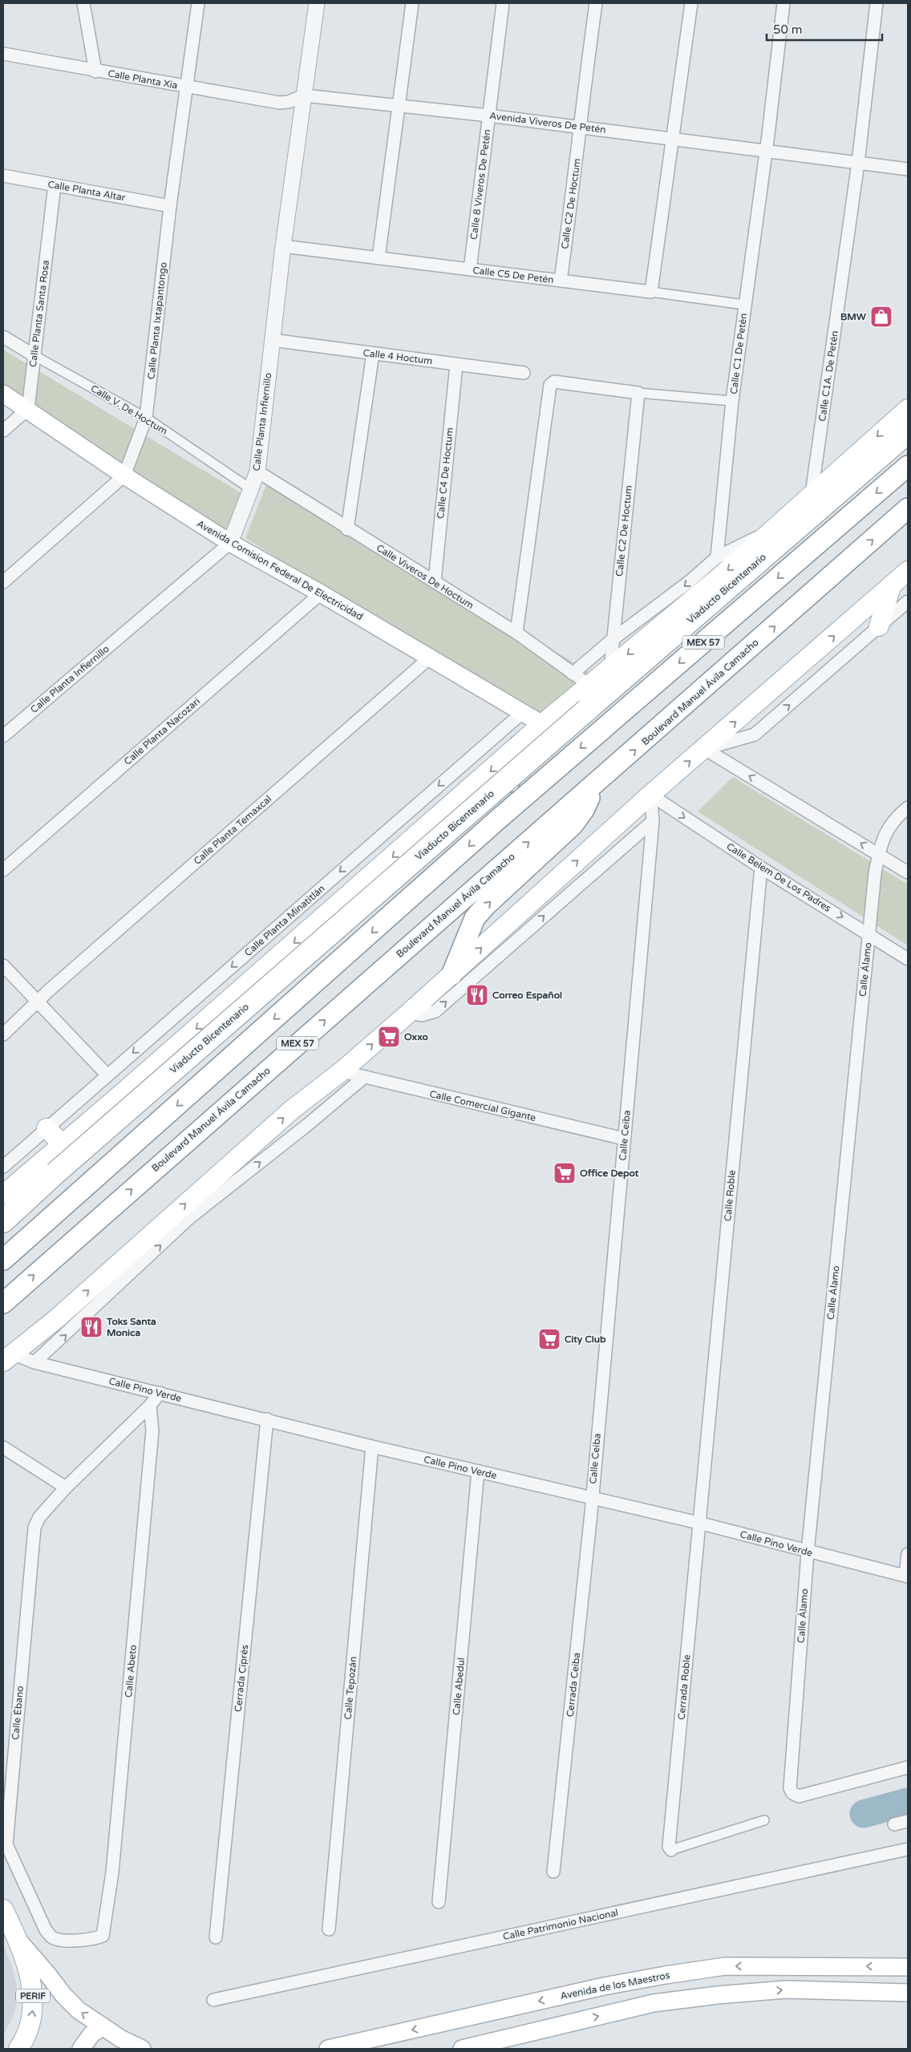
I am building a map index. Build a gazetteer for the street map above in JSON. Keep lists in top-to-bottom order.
{
  "streets": {
    "highway": ["Viaducto Bicentenario", "MEX 57", "Boulevard Manuel Ávila Camacho"],
    "main road": ["Avenida Comision Federal De Electricidad", "Avenida de los Maestros", "PERIF"],
    "street": [
      "Calle Planta Xia",
      "Avenida Viveros De Petén",
      "Calle 8 Viveros De Petén",
      "Calle Planta Altar",
      "Calle C2 De Hoctum",
      "Calle C5 De Petén",
      "Calle Planta Santa Rosa",
      "Calle Planta Ixtapantongo",
      "Calle C1 De Petén",
      "Calle 4 Hoctum",
      "Calle C1A. De Petén",
      "Calle V. De Hoctum",
      "Calle Planta Infiernillo",
      "Calle C4 De Hoctum",
      "Calle Viveros De Hoctum",
      "Calle Planta Nacozari",
      "Calle Planta Temaxcal",
      "Calle Belem De Los Padres",
      "Calle Planta Minatitlán",
      "Calle Álamo",
      "Calle Comercial Gigante",
      "Calle Ceiba",
      "Calle Roble",
      "Calle Pino Verde",
      "Calle Abeto",
      "Cerrada Ciprés",
      "Cerrada Ceiba",
      "Calle Abedul",
      "Cerrada Roble",
      "Calle Tepozán",
      "Calle Ébano",
      "Calle Patrimonio Nacional"
    ]
  },
  "crossings": [
    ["Calle Planta Xia", "Avenida Viveros De Petén"],
    ["Calle Planta Xia", "Calle Planta Ixtapantongo"],
    ["Avenida Viveros De Petén", "Calle 8 Viveros De Petén"],
    ["Avenida Viveros De Petén", "Calle C2 De Hoctum"],
    ["Avenida Viveros De Petén", "Calle Planta Ixtapantongo"],
    ["Avenida Viveros De Petén", "Calle C1 De Petén"],
    ["Avenida Viveros De Petén", "Calle C1A. De Petén"],
    ["Avenida Viveros De Petén", "Calle Planta Infiernillo"],
    ["Calle 8 Viveros De Petén", "Calle C5 De Petén"],
    ["Calle Planta Altar", "Calle Planta Santa Rosa"],
    ["Calle Planta Altar", "Calle Planta Ixtapantongo"],
    ["Calle C2 De Hoctum", "Calle C5 De Petén"],
    ["Calle C5 De Petén", "Calle C1 De Petén"],
    ["Calle C5 De Petén", "Calle Planta Infiernillo"],
    ["Calle Planta Santa Rosa", "Calle V. De Hoctum"],
    ["Calle Planta Santa Rosa", "Avenida Comision Federal De Electricidad"],
    ["Calle Planta Ixtapantongo", "Calle V. De Hoctum"],
    ["Calle Planta Ixtapantongo", "Avenida Comision Federal De Electricidad"],
    ["Calle 4 Hoctum", "Calle Planta Infiernillo"],
    ["Calle 4 Hoctum", "Calle C4 De Hoctum"],
    ["Calle V. De Hoctum", "Calle Planta Infiernillo"],
    ["Calle Planta Infiernillo", "Avenida Comision Federal De Electricidad"],
    ["Calle Planta Infiernillo", "Calle Viveros De Hoctum"],
    ["Calle C4 De Hoctum", "Calle Viveros De Hoctum"],
    ["Avenida Comision Federal De Electricidad", "Calle Planta Nacozari"],
    ["Avenida Comision Federal De Electricidad", "Calle Planta Temaxcal"],
    ["Avenida Comision Federal De Electricidad", "Calle Planta Minatitlán"],
    ["Calle Belem De Los Padres", "Calle Álamo"],
    ["Calle Belem De Los Padres", "Calle Ceiba"],
    ["Calle Belem De Los Padres", "Calle Roble"],
    ["Calle Álamo", "Calle Pino Verde"],
    ["Calle Comercial Gigante", "Calle Ceiba"],
    ["Calle Ceiba", "Calle Pino Verde"],
    ["Calle Ceiba", "Cerrada Ceiba"],
    ["Calle Roble", "Calle Pino Verde"],
    ["Calle Roble", "Cerrada Roble"],
    ["Calle Pino Verde", "Cerrada Ciprés"],
    ["Calle Pino Verde", "Cerrada Ceiba"],
    ["Calle Pino Verde", "Calle Abedul"],
    ["Calle Pino Verde", "Cerrada Roble"],
    ["Calle Pino Verde", "Calle Tepozán"],
    ["Calle Pino Verde", "Calle Ébano"],
    ["Calle Abeto", "Calle Ébano"]
  ],
  "one_way": ["Calle Planta Minatitlán"],
  "places": {
    "shop": ["BMW"],
    "restaurant": ["Correo Español", "Toks Santa Monica"],
    "supermarket": ["Oxxo", "Office Depot", "City Club"]
  },
  "scale_bar": "50 m"
}
